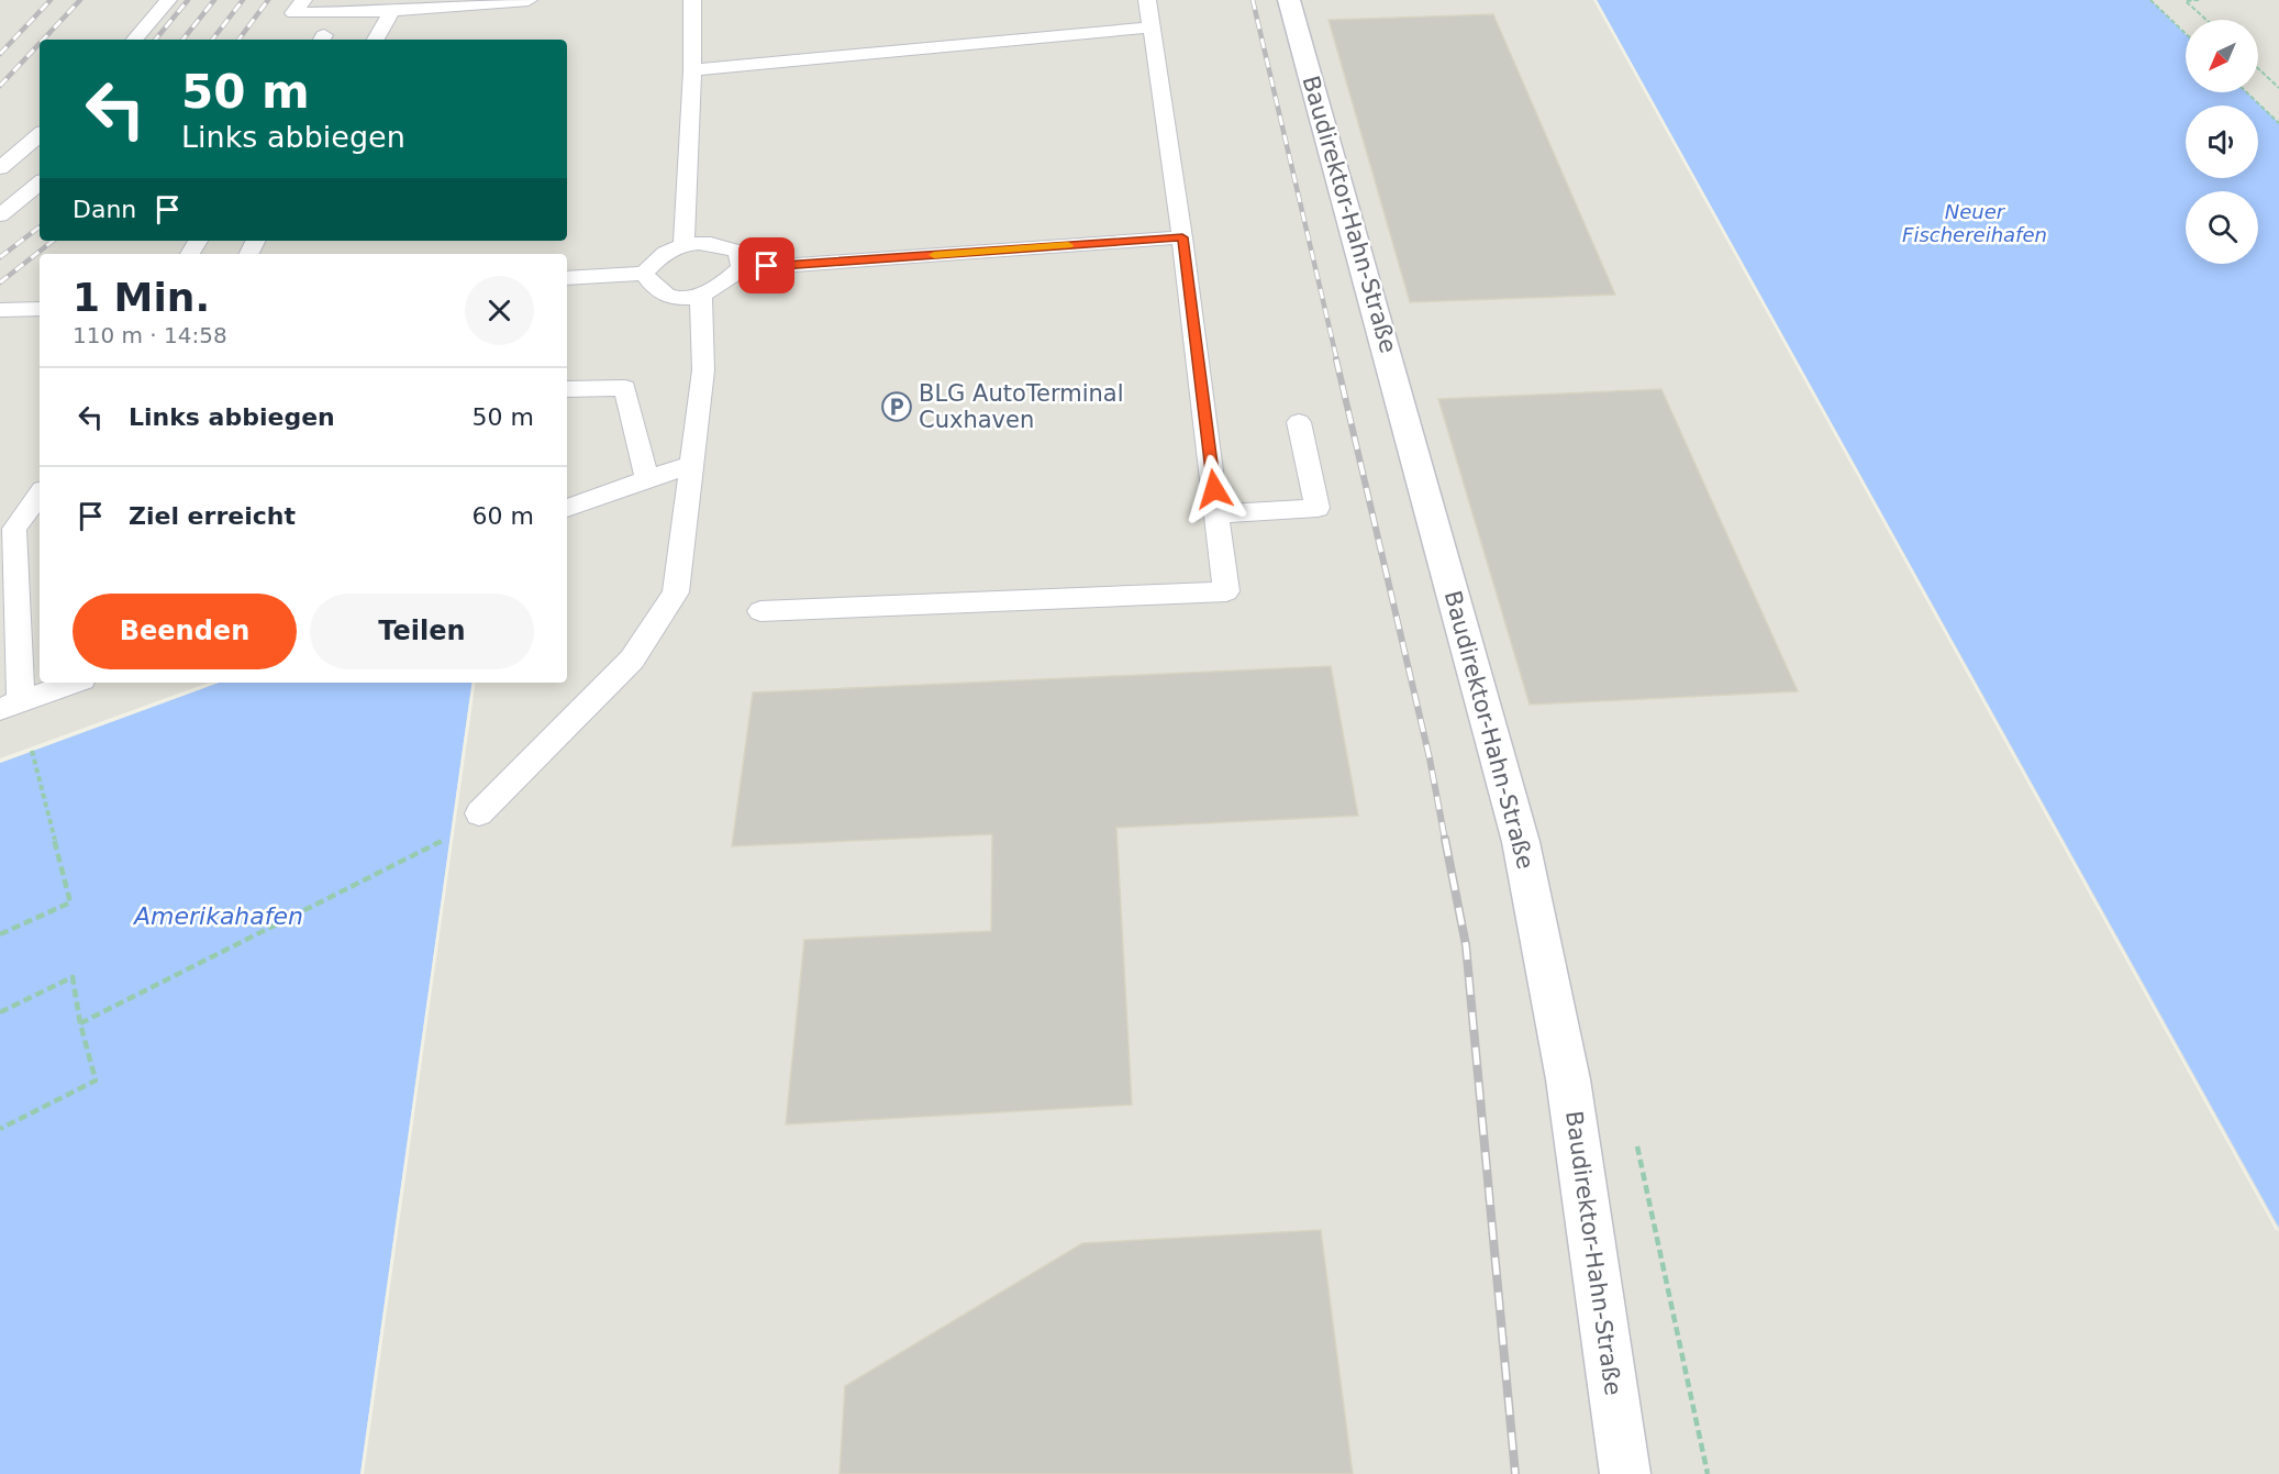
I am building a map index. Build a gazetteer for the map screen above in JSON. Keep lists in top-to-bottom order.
{
  "streets": {
    "street": ["Baudirektor-Hahn-Straße"]
  },
  "water": ["Neuer Fischereihafen", "Amerikahafen"],
  "places": {
    "parking": ["BLG AutoTerminal Cuxhaven"]
  },
  "north": "bottom left",
  "page": {
    "turn": ["50 m", "Links abbiegen"],
    "then": "Dann",
    "heading": ["1 Min.", "110 m · 14:58"],
    "list": [
      {
        "name": "Links abbiegen",
        "value": "50 m"
      },
      {
        "name": "Ziel erreicht",
        "value": "60 m"
      }
    ],
    "buttons": ["Beenden", "Teilen"]
  }
}
